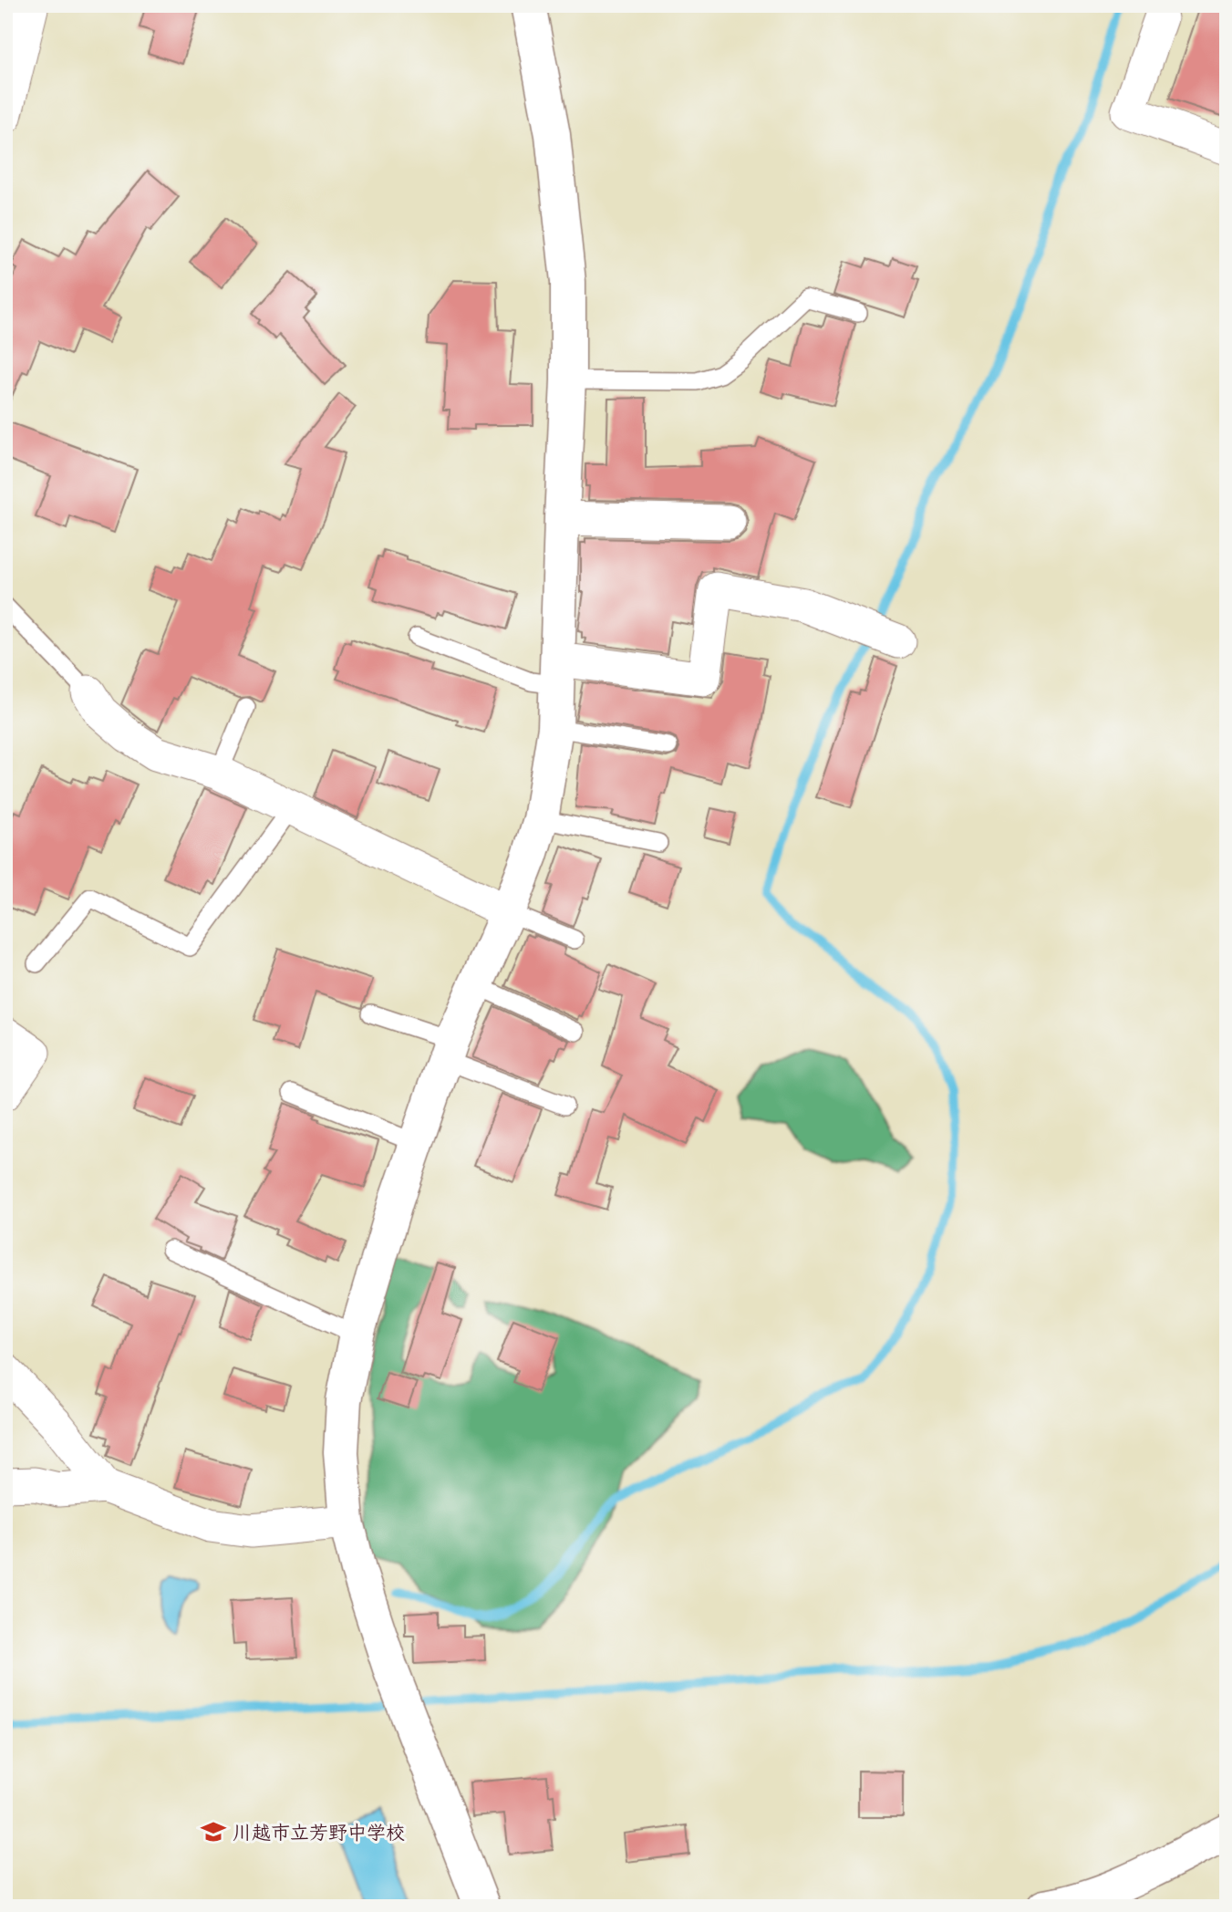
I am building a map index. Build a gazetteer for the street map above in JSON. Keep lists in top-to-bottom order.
{
  "places": {
    "school or university": ["川越市立芳野中学校"]
  }
}
